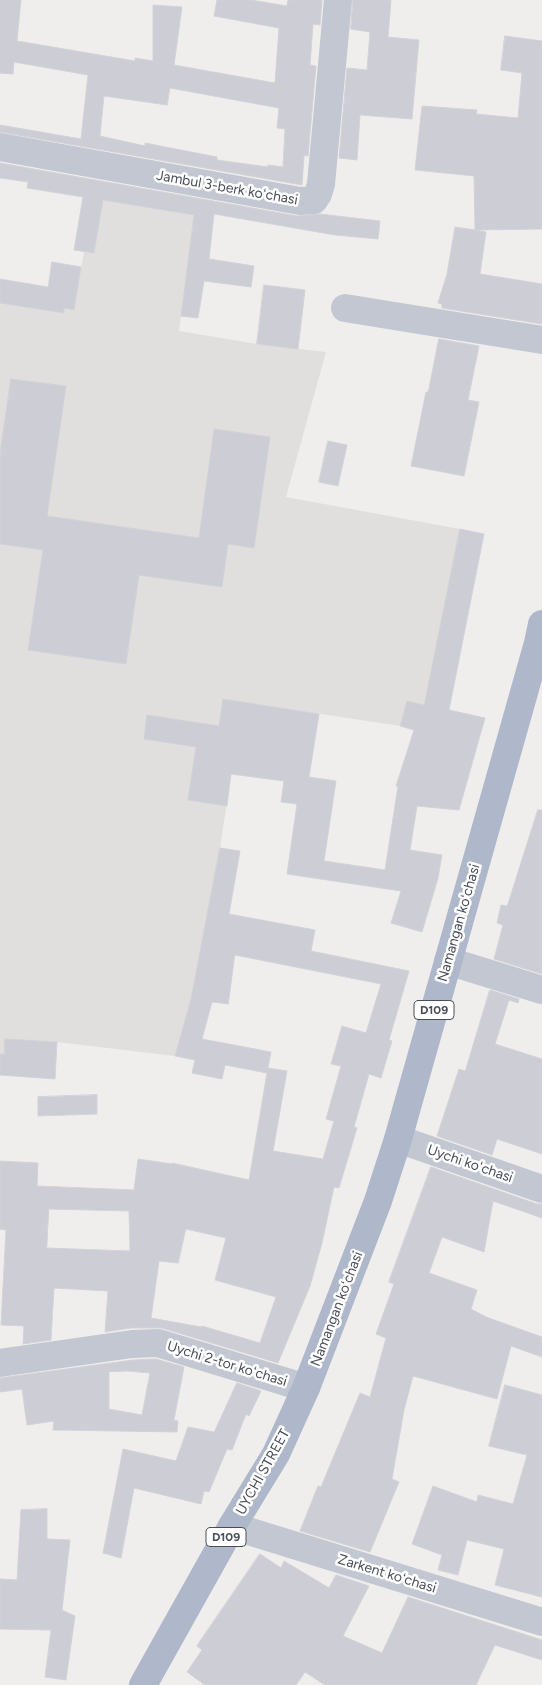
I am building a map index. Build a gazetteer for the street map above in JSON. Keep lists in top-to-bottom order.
{
  "streets": {
    "main road": ["Namangan koʻchasi", "D109", "UYCHI STREET"],
    "street": [
      "Jambul 3-berk koʻchasi",
      "Uychi koʻchasi",
      "Uychi 2-tor koʻchasi",
      "Zarkent koʻchasi"
    ]
  },
  "crossings": [
    ["Namangan koʻchasi", "Uychi koʻchasi"],
    ["Namangan koʻchasi", "Uychi 2-tor koʻchasi"],
    ["Namangan koʻchasi", "UYCHI STREET"],
    ["Uychi 2-tor koʻchasi", "UYCHI STREET"],
    ["UYCHI STREET", "Zarkent koʻchasi"]
  ]
}
